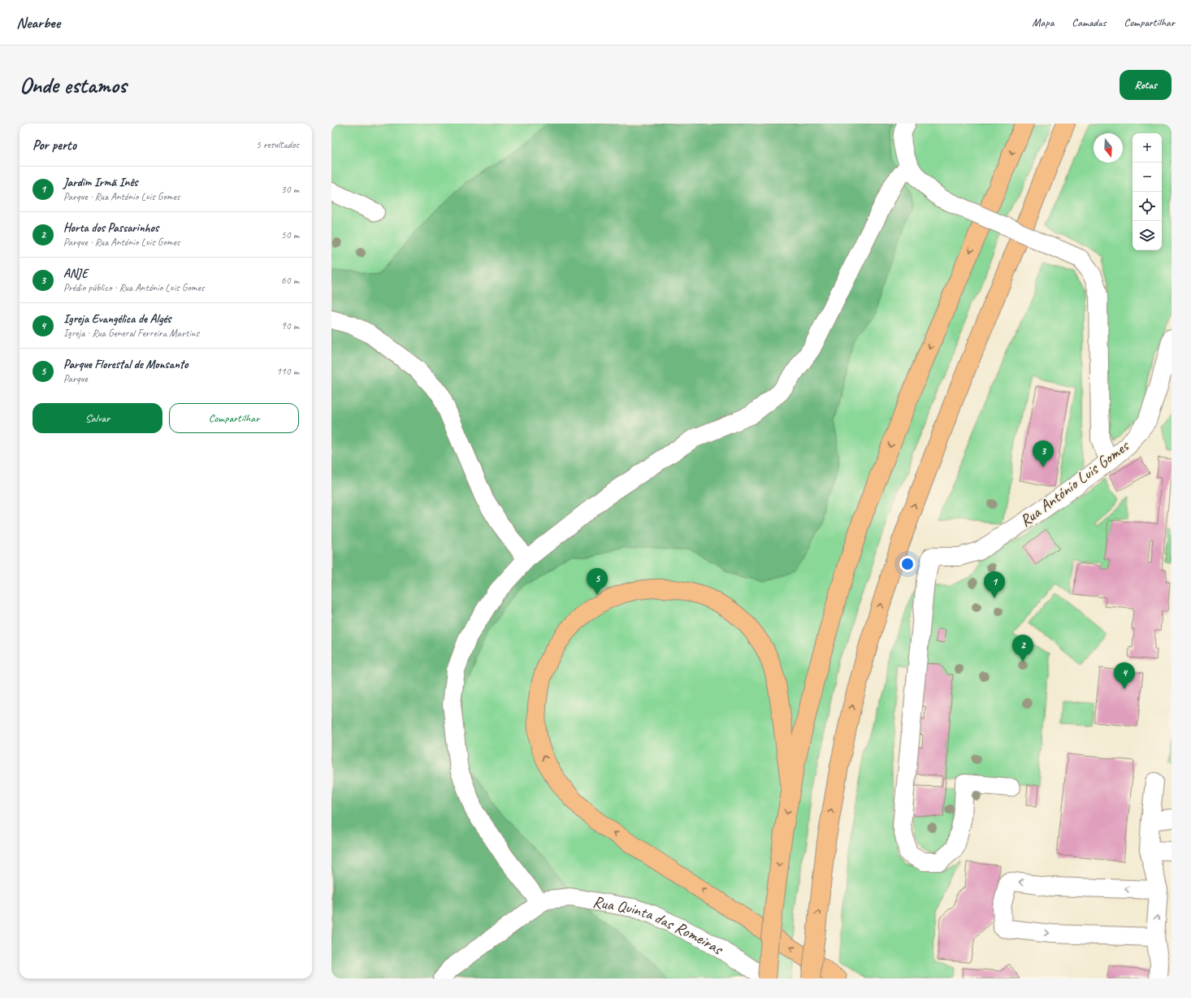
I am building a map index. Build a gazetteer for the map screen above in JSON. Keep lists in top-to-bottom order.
{
  "streets": {
    "street": ["Rua António Luis Gomes", "Rua Quinta das Romeiras"]
  },
  "north": "bottom",
  "page": {
    "header": "Nearbee",
    "nav": ["Mapa", "Camadas", "Compartilhar"],
    "buttons": [
      "Rotas",
      ["Salvar", "Compartilhar"]
    ],
    "title": "Onde estamos",
    "heading": ["Por perto", "5 resultados"],
    "map_buttons": ["+", "−"],
    "list": [
      {
        "mark": "1",
        "name": "Jardim Irmã Inês",
        "note": "Parque · Rua António Luis Gomes",
        "value": "30 m"
      },
      {
        "mark": "2",
        "name": "Horta dos Passarinhos",
        "note": "Parque · Rua António Luis Gomes",
        "value": "50 m"
      },
      {
        "mark": "3",
        "name": "ANJE",
        "note": "Prédio público · Rua António Luis Gomes",
        "value": "60 m"
      },
      {
        "mark": "4",
        "name": "Igreja Evangélica de Algés",
        "note": "Igreja · Rua General Ferreira Martins",
        "value": "90 m"
      },
      {
        "mark": "5",
        "name": "Parque Florestal de Monsanto",
        "note": "Parque",
        "value": "110 m"
      }
    ],
    "pins": [
      "3",
      "5",
      "1",
      "2",
      "4"
    ]
  }
}
